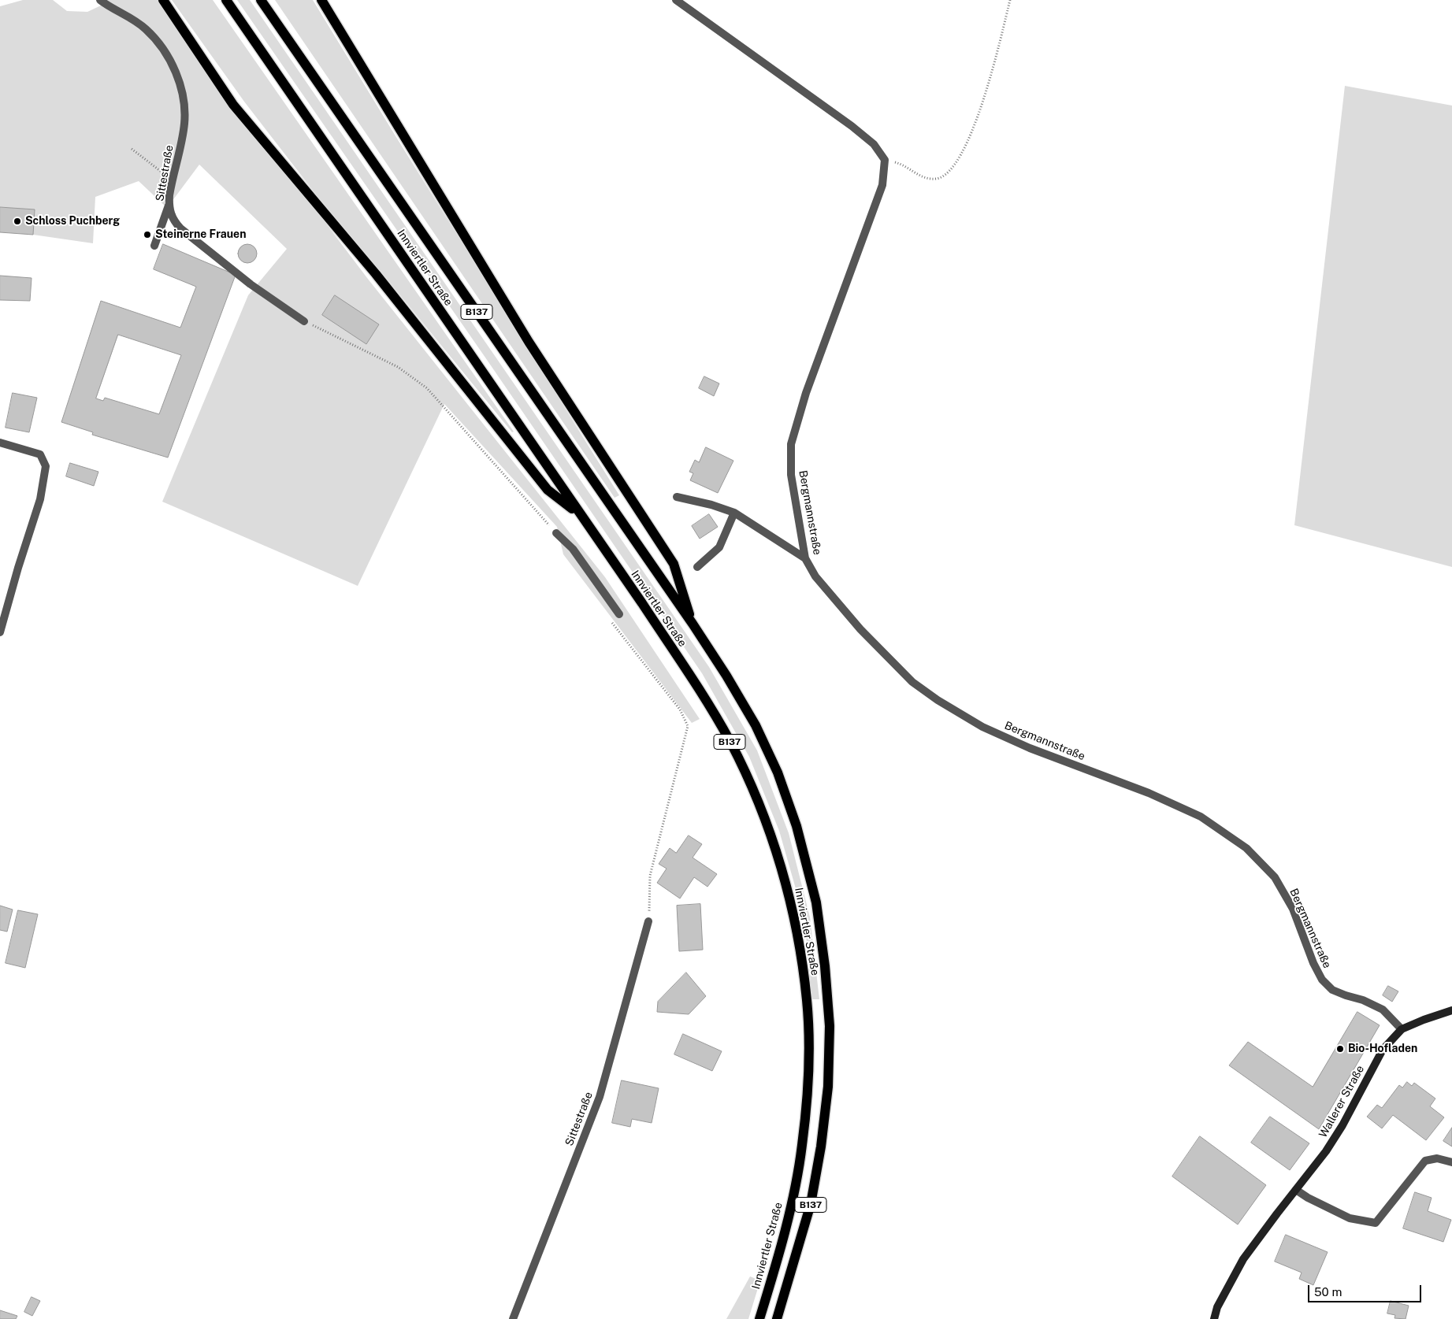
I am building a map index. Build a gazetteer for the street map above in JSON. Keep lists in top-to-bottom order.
{
  "streets": {
    "main road": ["Innviertler Straße", "B137"],
    "street": ["Sittestraße", "Bergmannstraße", "Wallerer Straße"]
  },
  "crossings": [
    ["Bergmannstraße", "Wallerer Straße"]
  ],
  "places": ["Schloss Puchberg", "Steinerne Frauen", "Bio-Hofladen"],
  "scale_bar": "50 m"
}
